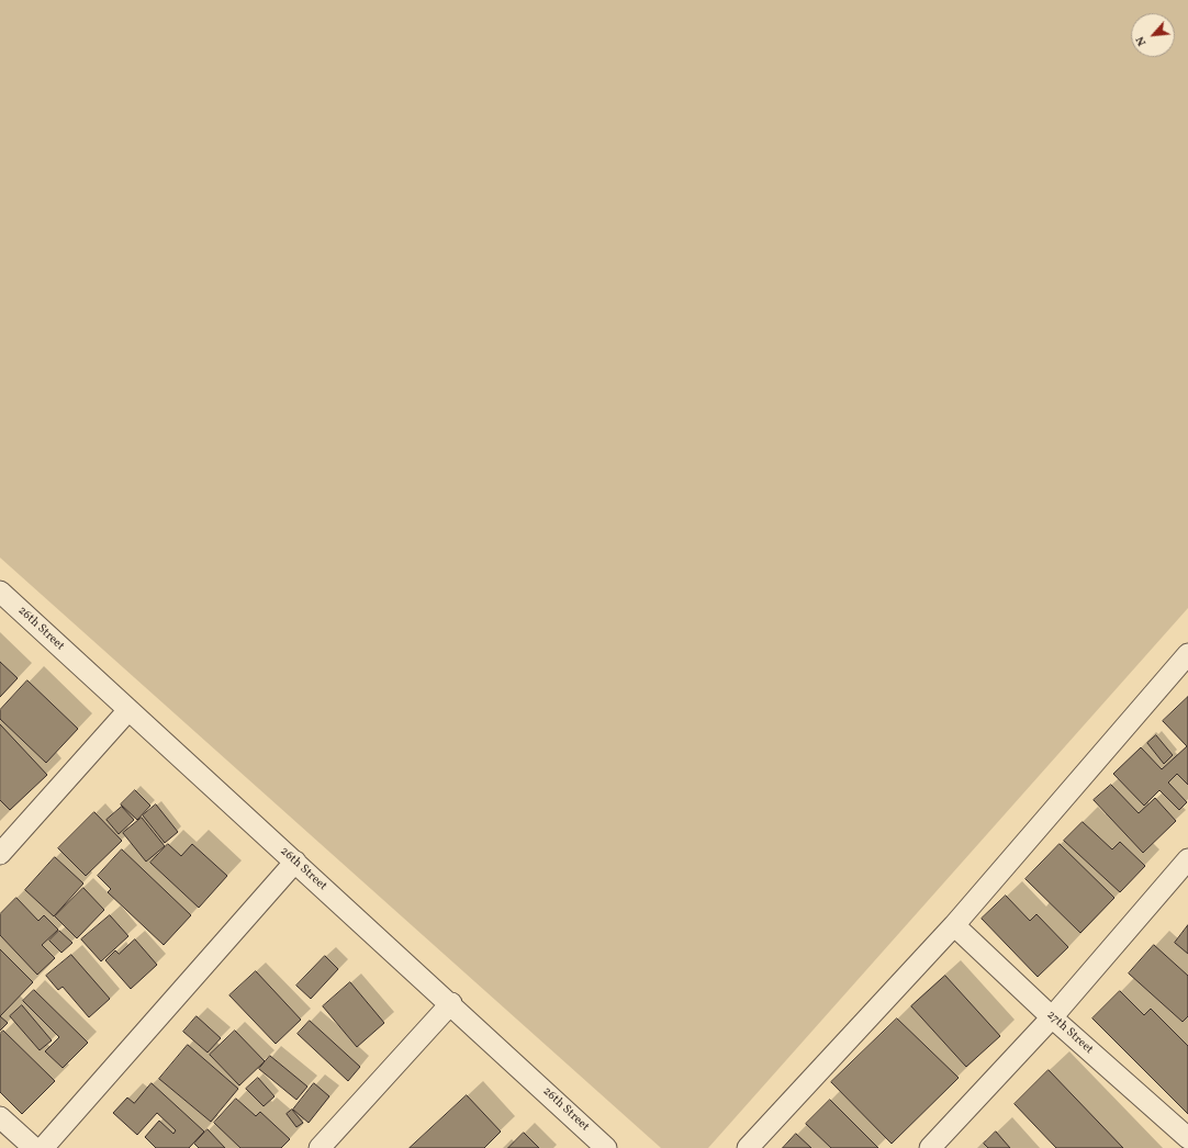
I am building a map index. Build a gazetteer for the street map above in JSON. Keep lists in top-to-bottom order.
{
  "streets": {
    "street": ["26th Street", "27th Street"]
  },
  "north": "bottom left"
}
